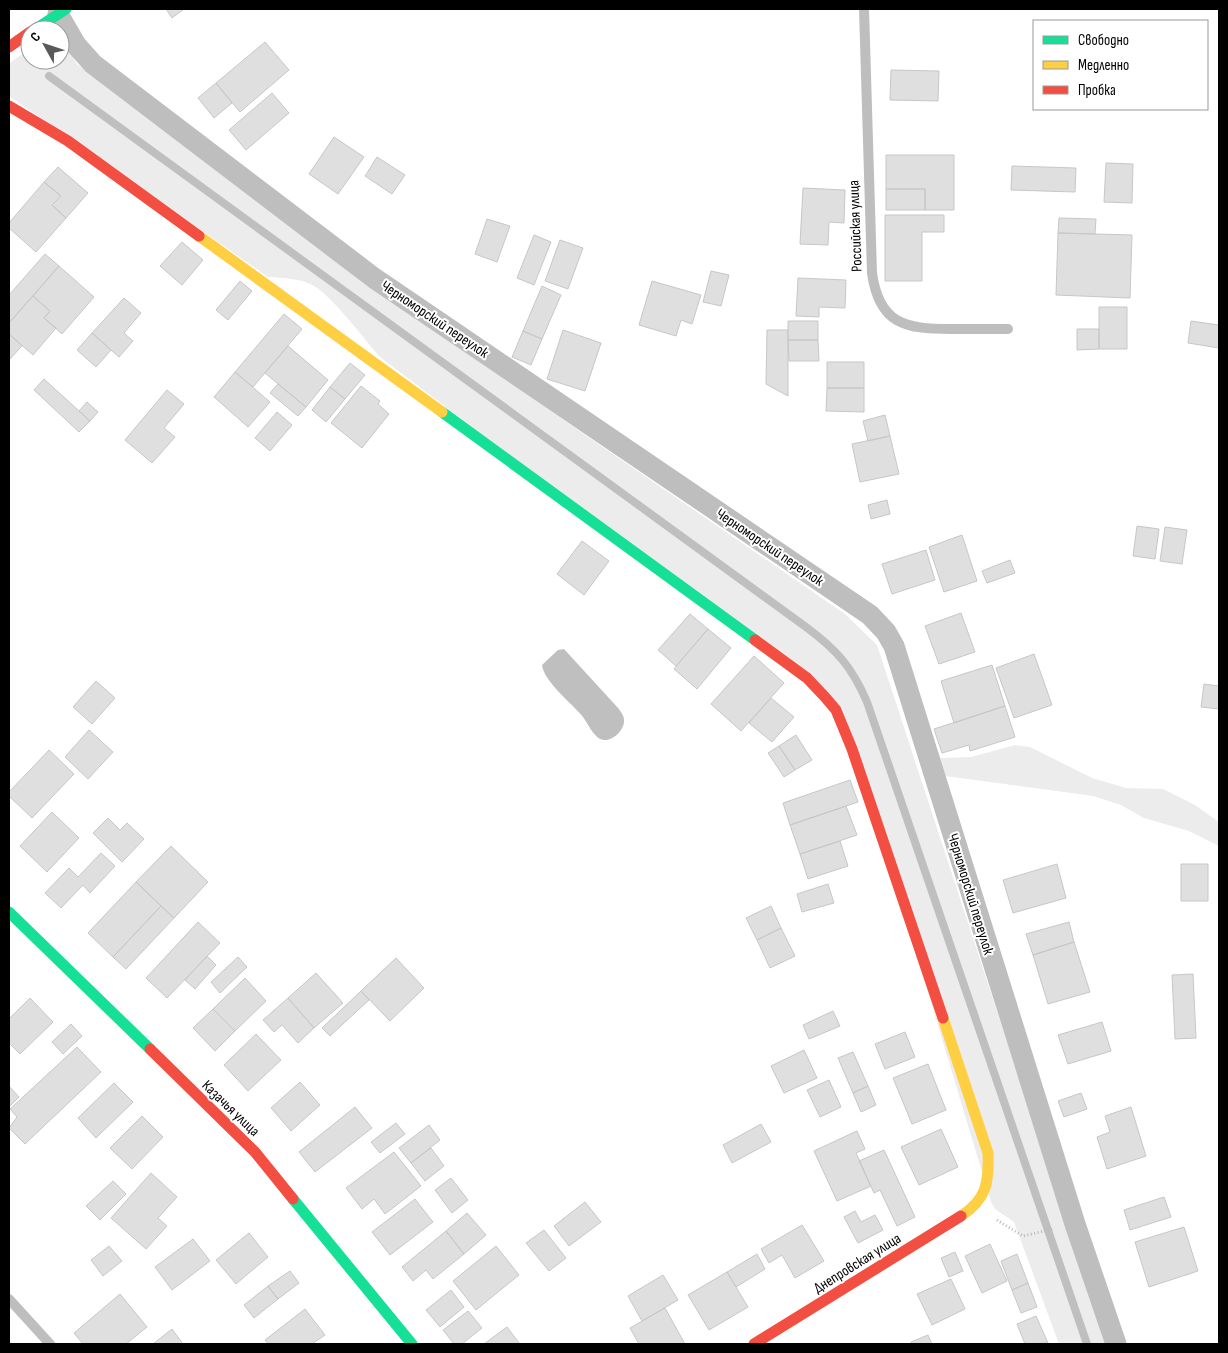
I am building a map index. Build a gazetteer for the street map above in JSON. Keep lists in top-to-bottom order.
{
  "streets": {
    "street": ["Черноморский переулок", "Казачья улица", "Днепровская улица"],
    "lane": ["Российская улица"]
  },
  "legend": ["Свободно", "Медленно", "Пробка"],
  "north": "top left"
}
